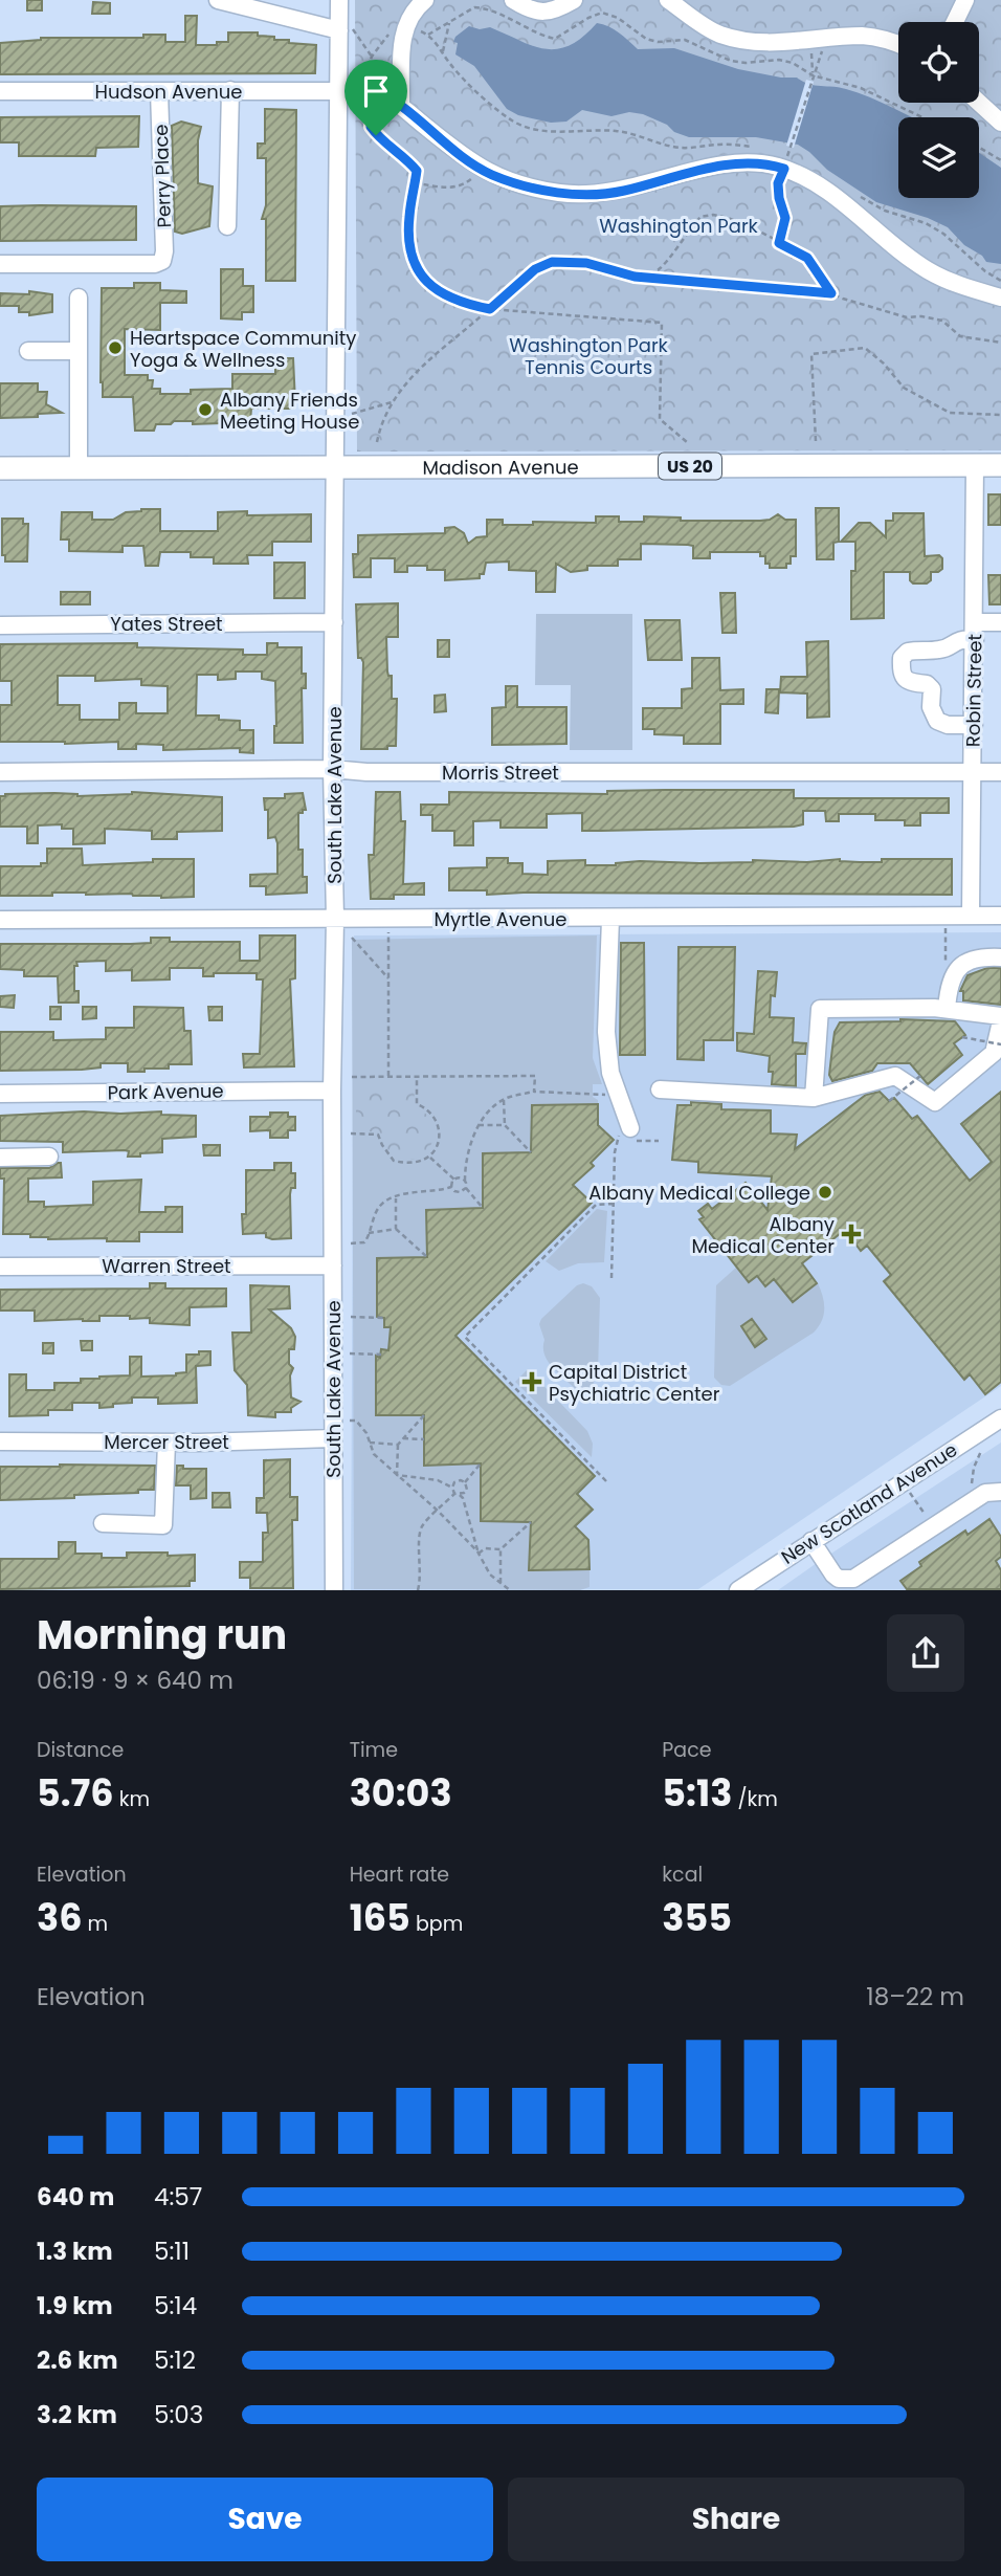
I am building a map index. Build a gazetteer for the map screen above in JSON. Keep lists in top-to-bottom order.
{
  "streets": {
    "main road": ["Madison Avenue", "US 20"],
    "street": [
      "Hudson Avenue",
      "Perry Place",
      "Yates Street",
      "Robin Street",
      "Morris Street",
      "South Lake Avenue",
      "Myrtle Avenue",
      "Park Avenue",
      "Warren Street",
      "Mercer Street",
      "New Scotland Avenue"
    ]
  },
  "crossings": [
    ["Hudson Avenue", "Perry Place"],
    ["Hudson Avenue", "South Lake Avenue"],
    ["Madison Avenue", "Robin Street"],
    ["Madison Avenue", "South Lake Avenue"],
    ["Yates Street", "South Lake Avenue"],
    ["Robin Street", "Morris Street"],
    ["Robin Street", "Myrtle Avenue"],
    ["Morris Street", "South Lake Avenue"],
    ["South Lake Avenue", "Myrtle Avenue"],
    ["South Lake Avenue", "Park Avenue"],
    ["South Lake Avenue", "Warren Street"],
    ["South Lake Avenue", "Mercer Street"]
  ],
  "parks": ["Washington Park", "Washington Park Tennis Courts"],
  "places": {
    "other": ["Heartspace Community Yoga & Wellness", "Albany Friends Meeting House", "Albany Medical College"],
    "health": ["Albany Medical Center", "Capital District Psychiatric Center"]
  },
  "page": {
    "heading": ["Morning run", "06:19 · 9 × 640 m"],
    "stats": [
      ["Distance", "5.76 km"],
      ["Time", "30:03"],
      ["Pace", "5:13 /km"],
      ["Elevation", "36 m"],
      ["Heart rate", "165 bpm"],
      ["kcal", "355"]
    ],
    "chart": ["Elevation", "18–22 m"],
    "list": [
      {
        "name": "640 m",
        "note": "4:57"
      },
      {
        "name": "1.3 km",
        "note": "5:11"
      },
      {
        "name": "1.9 km",
        "note": "5:14"
      },
      {
        "name": "2.6 km",
        "note": "5:12"
      },
      {
        "name": "3.2 km",
        "note": "5:03"
      }
    ],
    "buttons": ["Save", "Share"]
  }
}
